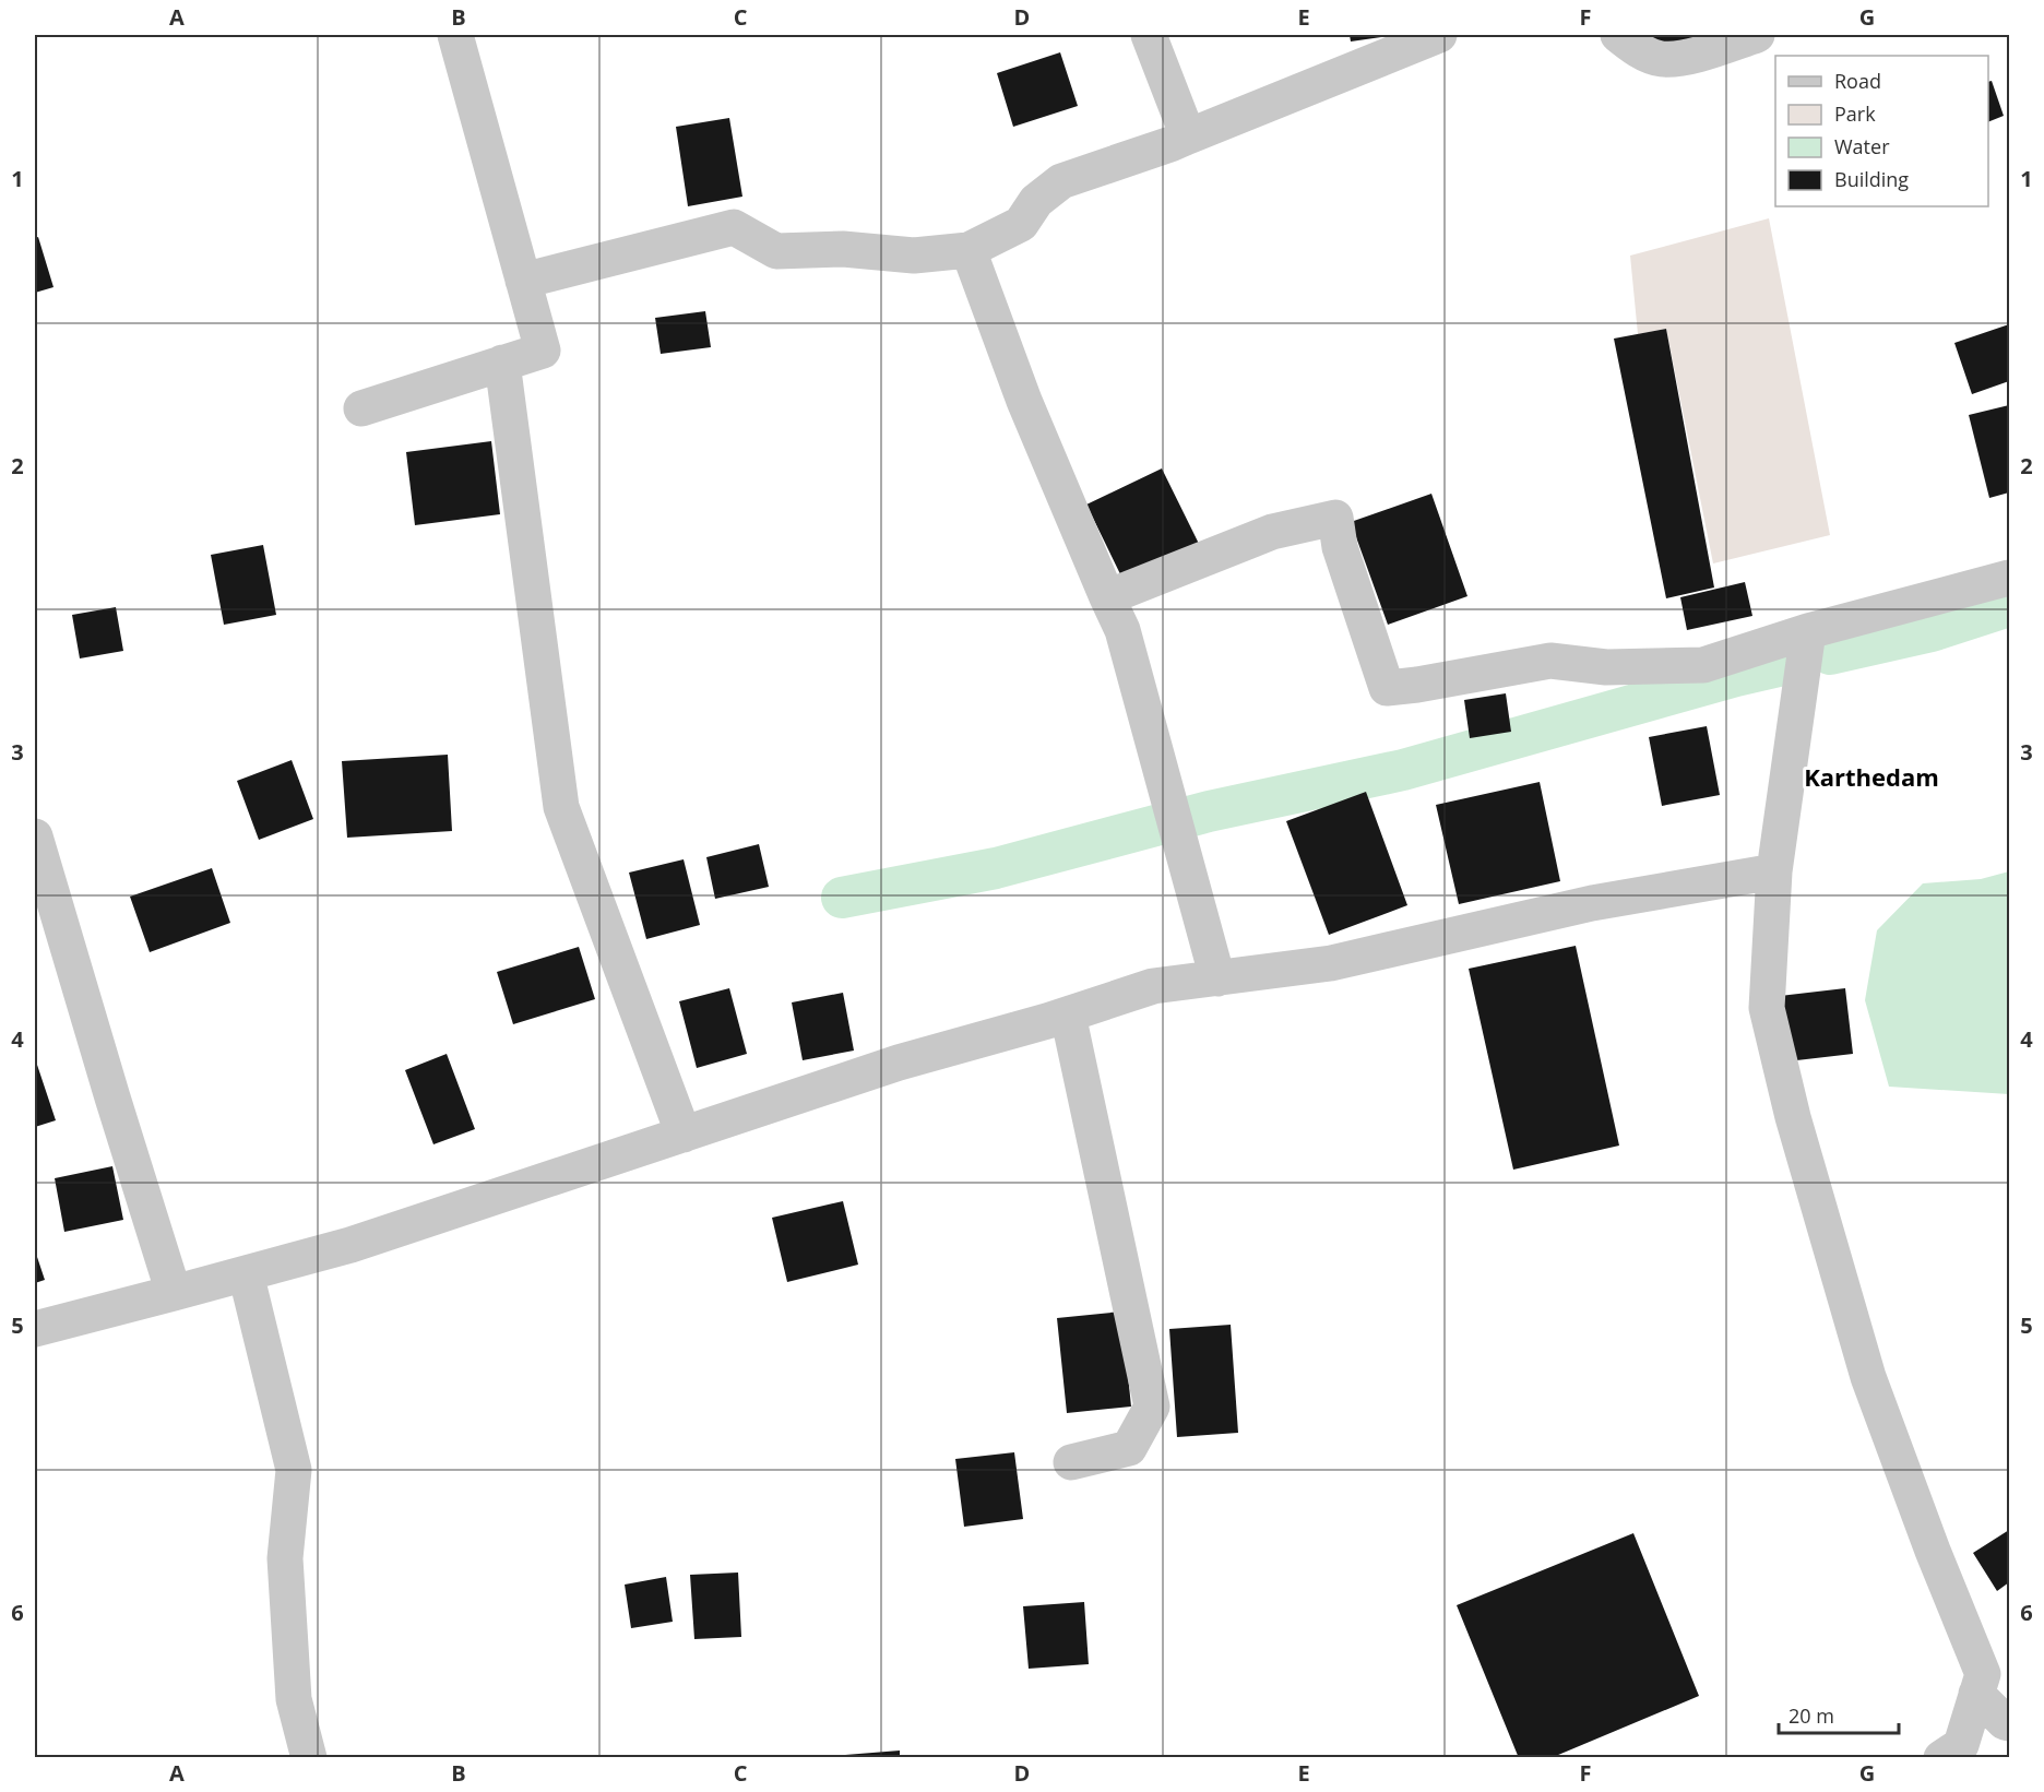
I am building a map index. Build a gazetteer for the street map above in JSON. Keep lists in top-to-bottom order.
{
  "districts": ["Karthedam"],
  "legend": [
    "Road",
    "Park",
    "Water",
    "Building"
  ],
  "scale_bar": "20 m",
  "grid": {
    "columns": [
      "A",
      "B",
      "C",
      "D",
      "E",
      "F",
      "G"
    ],
    "rows": [
      "1",
      "2",
      "3",
      "4",
      "5",
      "6"
    ]
  }
}
